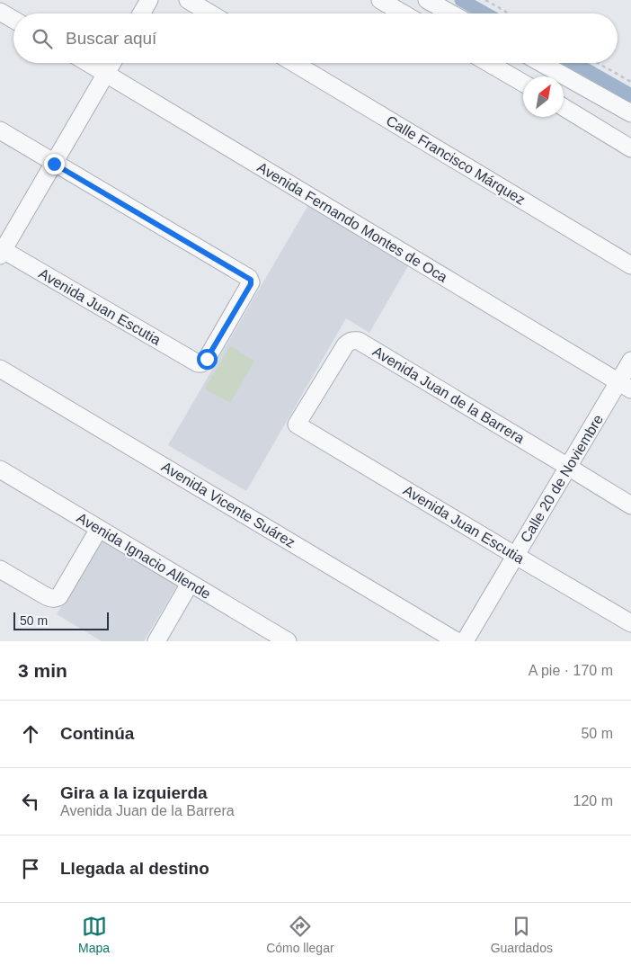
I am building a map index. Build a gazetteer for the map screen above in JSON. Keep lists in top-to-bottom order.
{
  "streets": {
    "street": [
      "Calle Francisco Márquez",
      "Avenida Fernando Montes de Oca",
      "Avenida Juan Escutia",
      "Avenida Juan de la Barrera",
      "Calle 20 de Noviembre",
      "Avenida Vicente Suárez",
      "Avenida Ignacio Allende"
    ]
  },
  "crossings": [
    ["Avenida Fernando Montes de Oca", "Calle 20 de Noviembre"],
    ["Avenida Juan Escutia", "Avenida Juan de la Barrera"],
    ["Avenida Juan Escutia", "Calle 20 de Noviembre"],
    ["Avenida Juan de la Barrera", "Calle 20 de Noviembre"]
  ],
  "scale_bar": "50 m",
  "north": "top right",
  "page": {
    "search": "Buscar aquí",
    "scale": "50 m",
    "heading": ["3 min", "A pie · 170 m"],
    "list": [
      ["Continúa", "50 m"],
      ["Gira a la izquierda", "Avenida Juan de la Barrera", "120 m"],
      "Llegada al destino"
    ],
    "nav": ["Mapa", "Cómo llegar", "Guardados"]
  }
}
